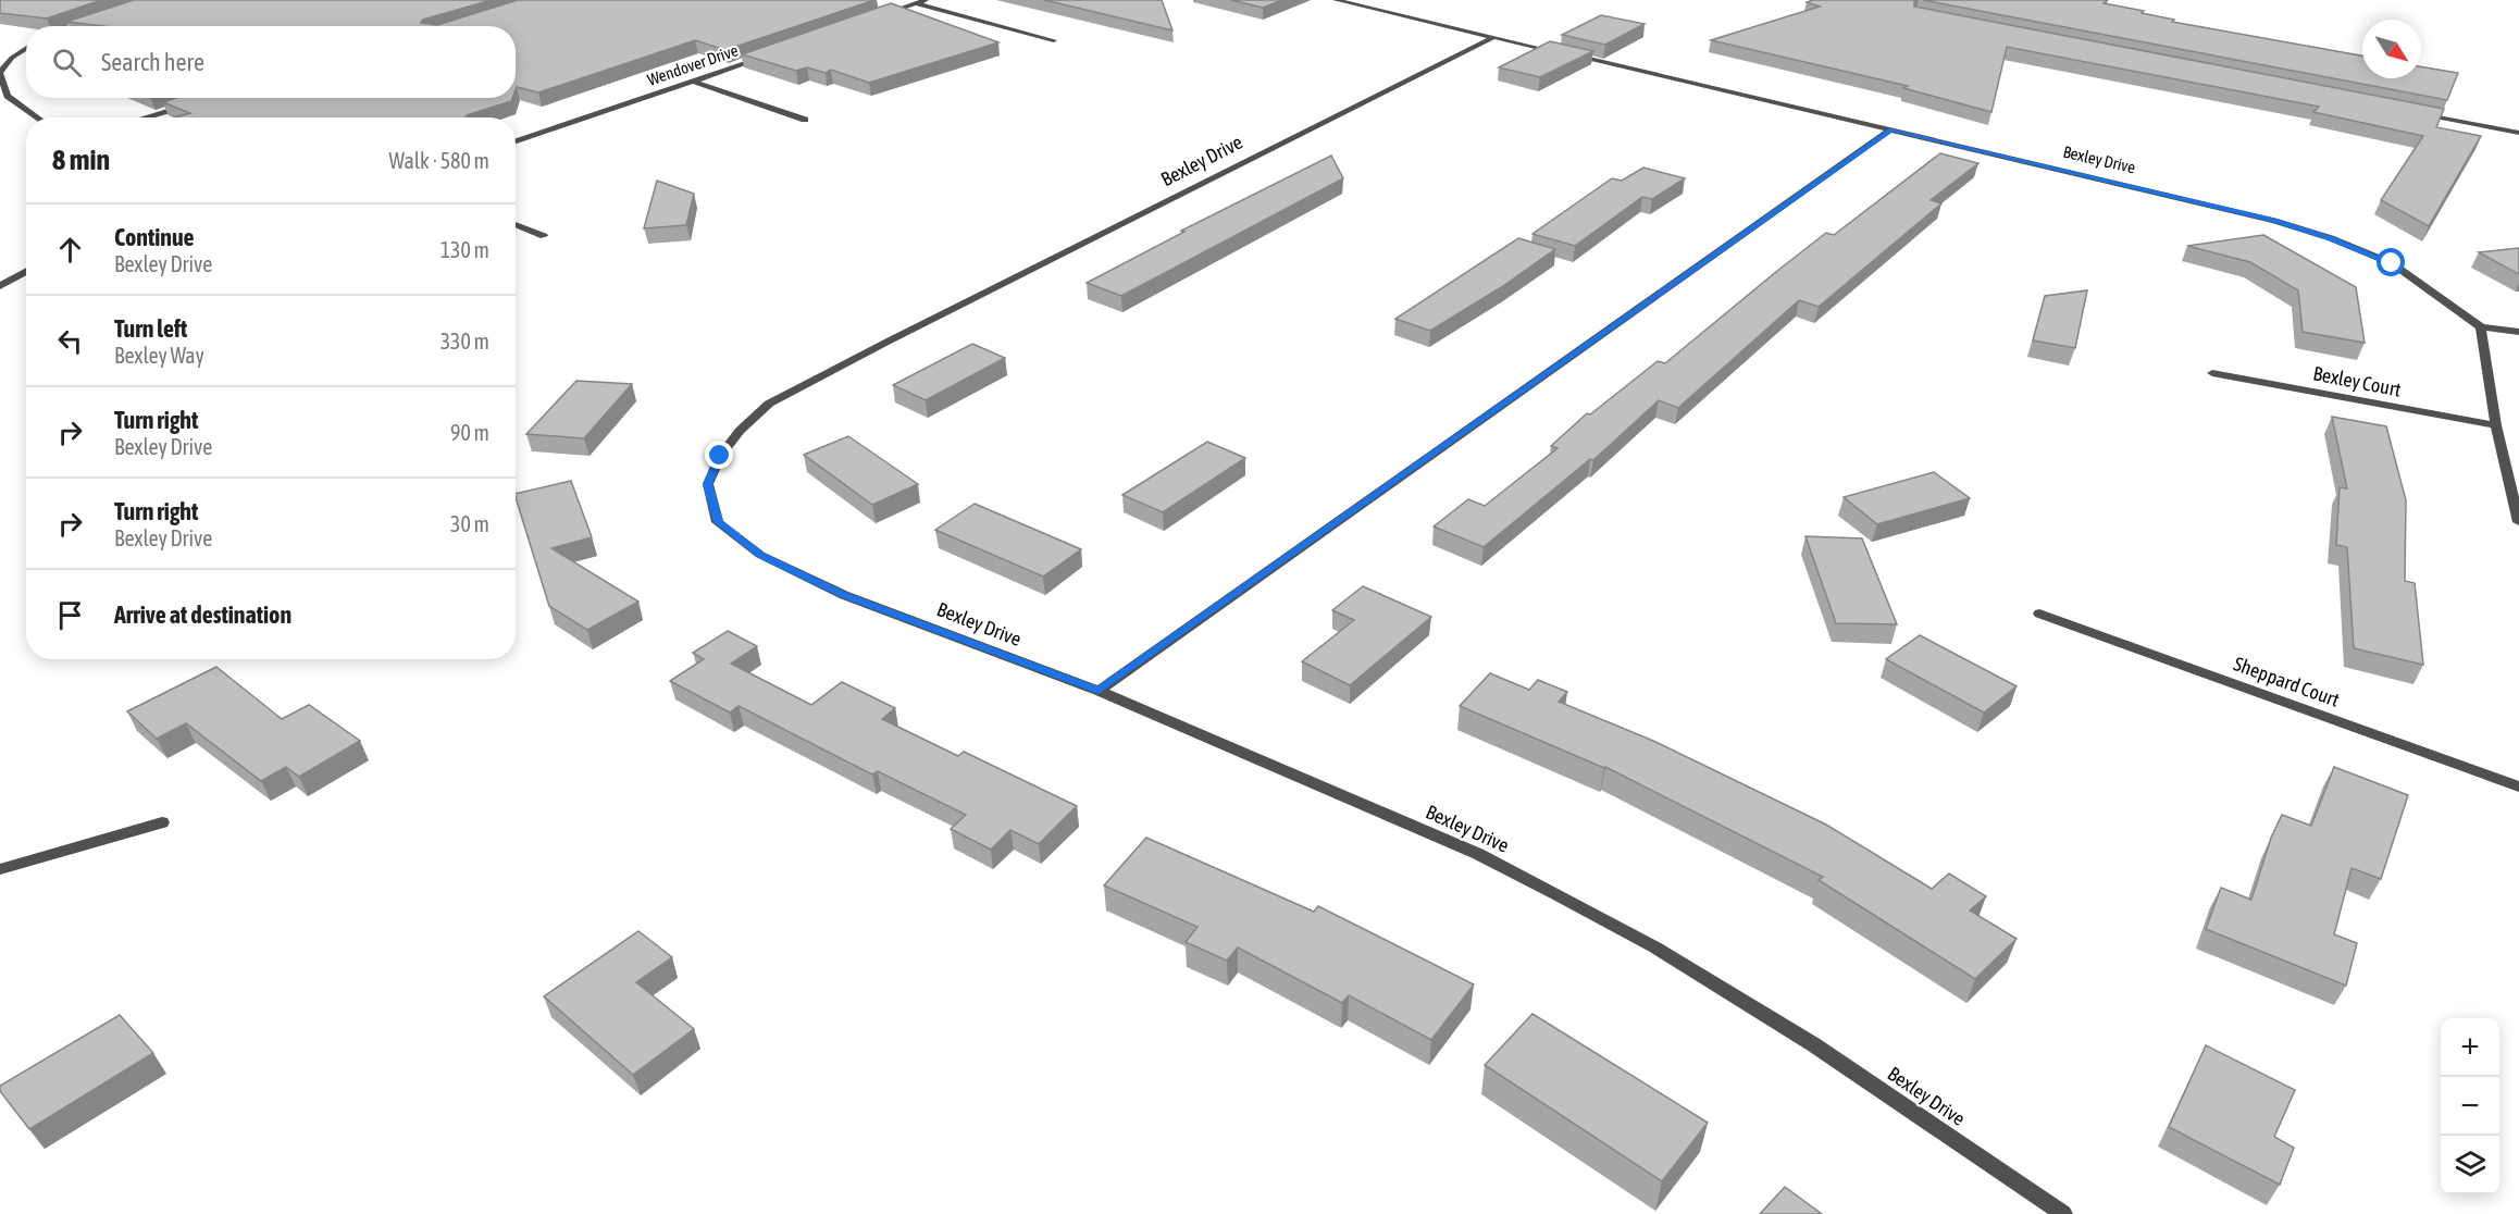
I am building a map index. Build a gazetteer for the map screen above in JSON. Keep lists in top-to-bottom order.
{
  "streets": {
    "street": [
      "Wendover Drive",
      "Bexley Drive",
      "Bexley Court",
      "Sheppard Court"
    ]
  },
  "north": "bottom right",
  "page": {
    "search": "Search here",
    "heading": ["8 min", "Walk · 580 m"],
    "list": [
      ["Continue", "Bexley Drive", "130 m"],
      ["Turn left", "Bexley Way", "330 m"],
      ["Turn right", "Bexley Drive", "90 m"],
      ["Turn right", "Bexley Drive", "30 m"],
      "Arrive at destination"
    ],
    "map_buttons": ["+", "−"]
  }
}
